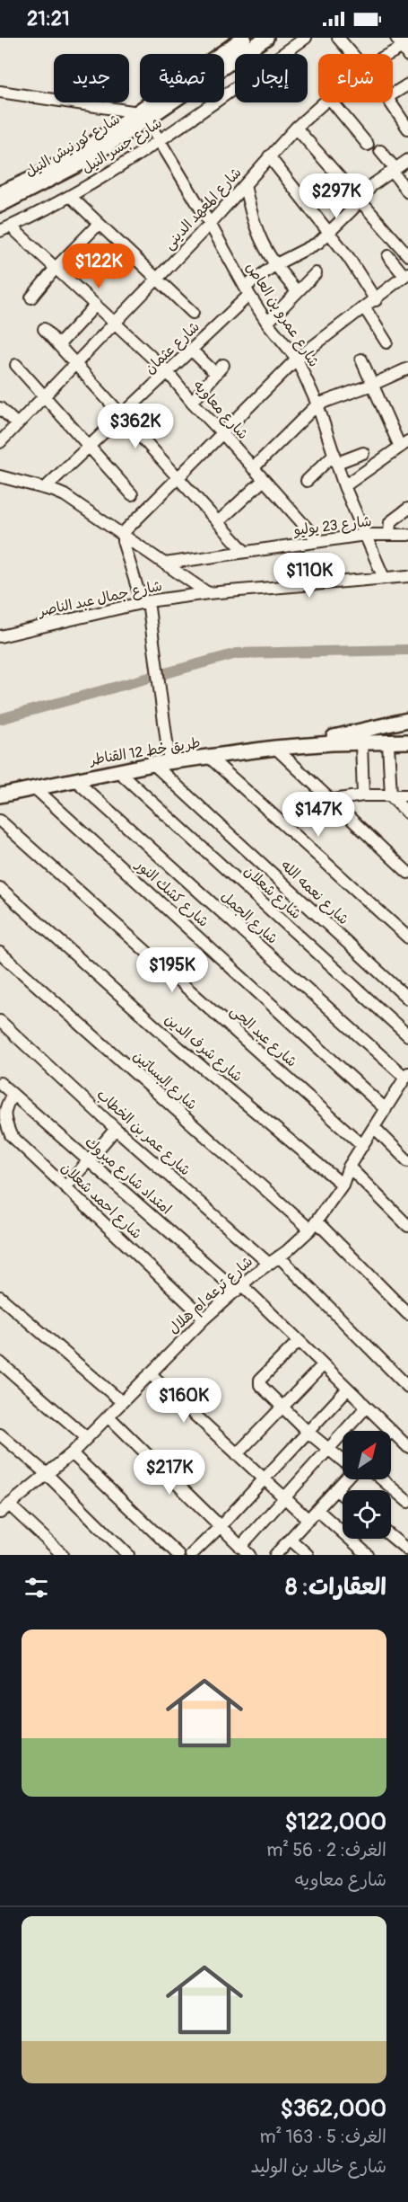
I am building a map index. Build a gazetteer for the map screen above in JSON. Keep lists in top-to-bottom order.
{
  "streets": {
    "main road": ["شارع كورنيش النيل", "طريق خط 12 القناطر"],
    "street": [
      "شارع جسر النيل",
      "شارع المعهد الدينى",
      "شارع عمرو بن العاص",
      "شارع عثمان",
      "شارع معاويه",
      "شارع 23 يوليو",
      "شارع جمال عبد الناصر",
      "شارع شعلان",
      "شارع نعمه الله",
      "شارع كشك النور",
      "شارع الجمل",
      "شارع عبد الحى",
      "شارع شرف الدين",
      "شارع البساتين",
      "شارع عمر بن الخطاب",
      "امتداد شارع مبروك",
      "شارع احمد شعلان",
      "شارع ترعه ام هلال"
    ]
  },
  "crossings": [
    ["شارع كورنيش النيل", "شارع عمرو بن العاص"],
    ["شارع جسر النيل", "شارع عمرو بن العاص"],
    ["شارع جسر النيل", "شارع معاويه"],
    ["شارع المعهد الدينى", "شارع عمرو بن العاص"],
    ["شارع المعهد الدينى", "شارع معاويه"],
    ["شارع عمرو بن العاص", "شارع عثمان"],
    ["شارع عمرو بن العاص", "شارع 23 يوليو"],
    ["شارع عثمان", "شارع معاويه"],
    ["شارع معاويه", "شارع 23 يوليو"],
    ["طريق خط 12 القناطر", "شارع شعلان"],
    ["طريق خط 12 القناطر", "شارع نعمه الله"],
    ["طريق خط 12 القناطر", "شارع كشك النور"],
    ["طريق خط 12 القناطر", "شارع الجمل"],
    ["شارع كشك النور", "شارع ترعه ام هلال"],
    ["شارع الجمل", "شارع ترعه ام هلال"],
    ["شارع عبد الحى", "شارع ترعه ام هلال"],
    ["شارع شرف الدين", "شارع ترعه ام هلال"],
    ["شارع البساتين", "شارع ترعه ام هلال"],
    ["شارع عمر بن الخطاب", "شارع ترعه ام هلال"],
    ["امتداد شارع مبروك", "شارع احمد شعلان"],
    ["امتداد شارع مبروك", "شارع ترعه ام هلال"],
    ["شارع احمد شعلان", "شارع ترعه ام هلال"]
  ],
  "north": "top right",
  "page": {
    "status": "21:21",
    "chip": [
      "شراء",
      "إيجار",
      "تصفية",
      "جديد"
    ],
    "price": [
      "$297K",
      "$122K",
      "$362K",
      "$110K",
      "$147K",
      "$195K",
      "$160K",
      "$217K"
    ],
    "heading": "العقارات: 8",
    "list": [
      {
        "name": "$122,000",
        "note": "الغرف: 2 · 56 m² · شارع معاويه"
      },
      {
        "name": "$362,000",
        "note": "الغرف: 5 · 163 m² · شارع خالد بن الوليد"
      }
    ]
  }
}
